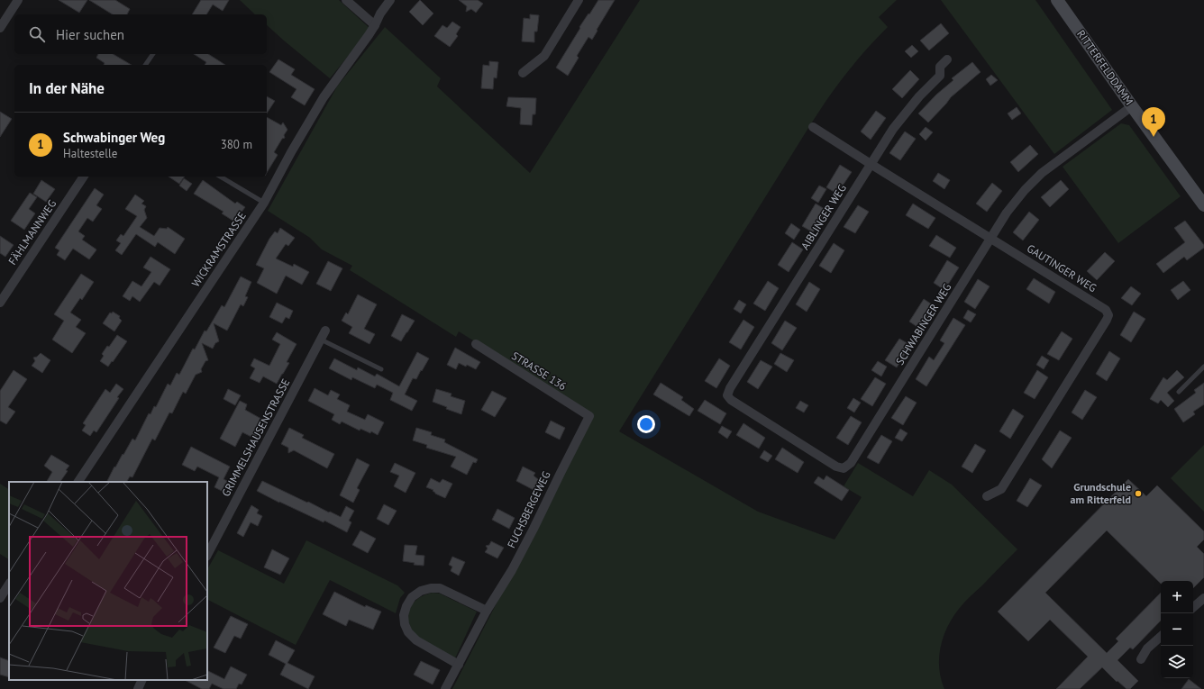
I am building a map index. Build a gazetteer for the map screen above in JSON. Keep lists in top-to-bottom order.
{
  "streets": {
    "main road": ["RITTERFELDDAMM"],
    "street": [
      "AIBLINGER WEG",
      "FÄHLMANNWEG",
      "WICKRAMSTRASSE",
      "GAUTINGER WEG",
      "SCHWABINGER WEG",
      "STRASSE 136",
      "GRIMMELSHAUSENSTRASSE",
      "FUCHSBERGEWEG"
    ]
  },
  "crossings": [
    ["RITTERFELDDAMM", "SCHWABINGER WEG"],
    ["AIBLINGER WEG", "GAUTINGER WEG"],
    ["AIBLINGER WEG", "SCHWABINGER WEG"],
    ["GAUTINGER WEG", "SCHWABINGER WEG"],
    ["STRASSE 136", "FUCHSBERGEWEG"]
  ],
  "places": ["Grundschule am Ritterfeld"],
  "page": {
    "search": "Hier suchen",
    "heading": "In der Nähe",
    "pins": "1",
    "list": [
      {
        "mark": "1",
        "name": "Schwabinger Weg",
        "note": "Haltestelle",
        "value": "380 m"
      }
    ],
    "map_buttons": ["+", "−"]
  }
}
